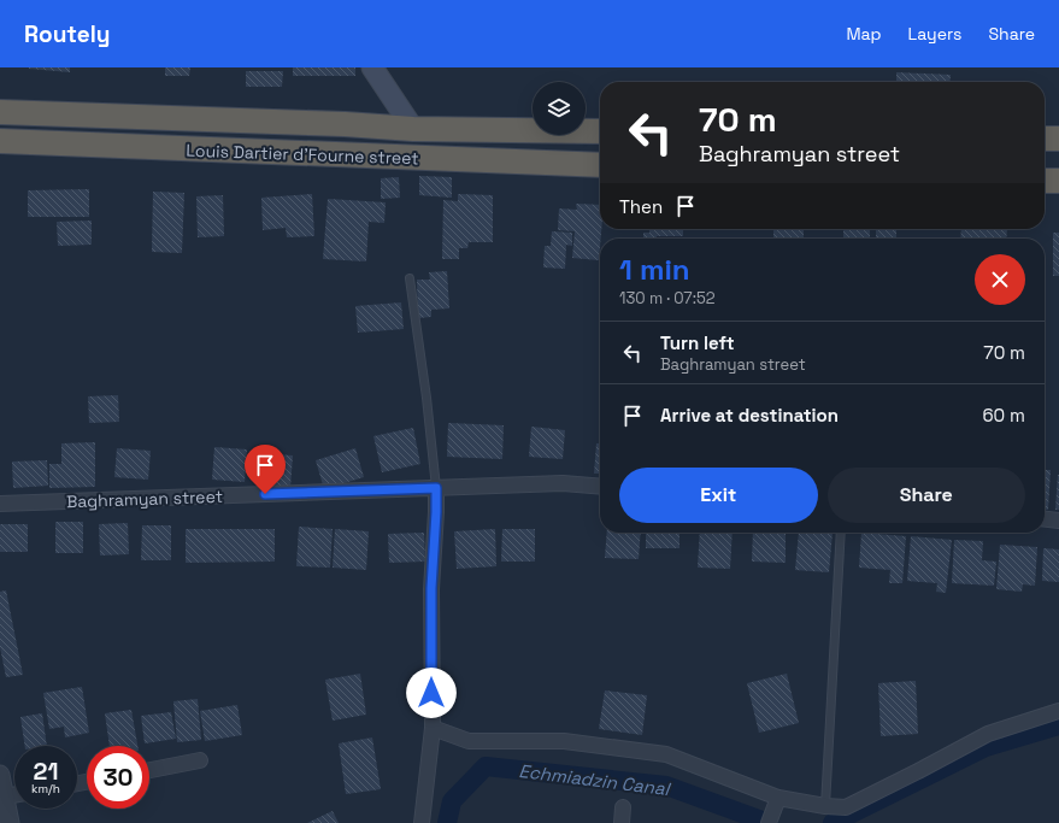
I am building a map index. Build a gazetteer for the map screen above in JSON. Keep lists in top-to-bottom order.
{
  "streets": {
    "highway": ["Louis Dartier d'Fourne street"],
    "street": ["Baghramyan street"]
  },
  "water": ["Echmiadzin Canal"],
  "page": {
    "header": "Routely",
    "nav": ["Map", "Layers", "Share"],
    "turn": ["70 m", "Baghramyan street"],
    "then": "Then",
    "heading": ["1 min", "130 m · 07:52"],
    "list": [
      {
        "name": "Turn left",
        "note": "Baghramyan street",
        "value": "70 m"
      },
      {
        "name": "Arrive at destination",
        "value": "60 m"
      }
    ],
    "buttons": ["Exit", "Share"],
    "speed": "21 km/h",
    "limit": "30"
  }
}
